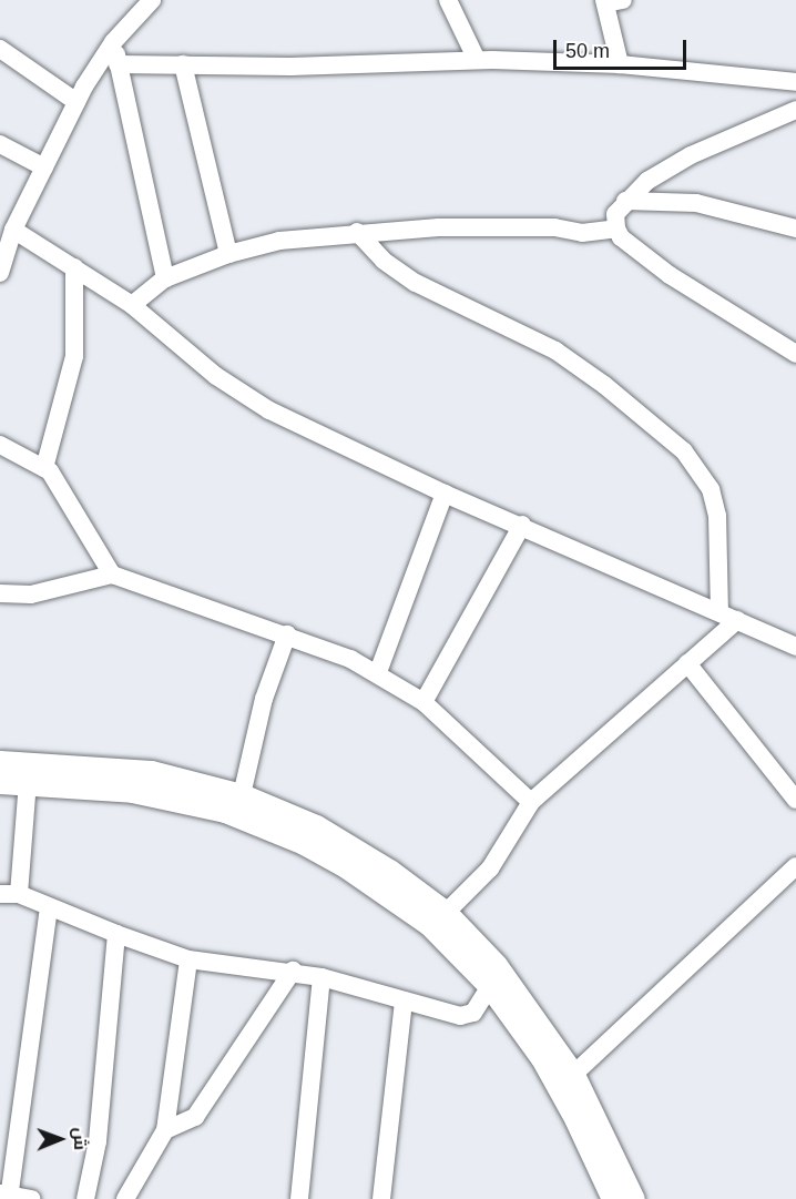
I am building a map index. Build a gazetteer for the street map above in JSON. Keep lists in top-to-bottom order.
{
  "scale_bar": "50 m",
  "north": "right"
}
